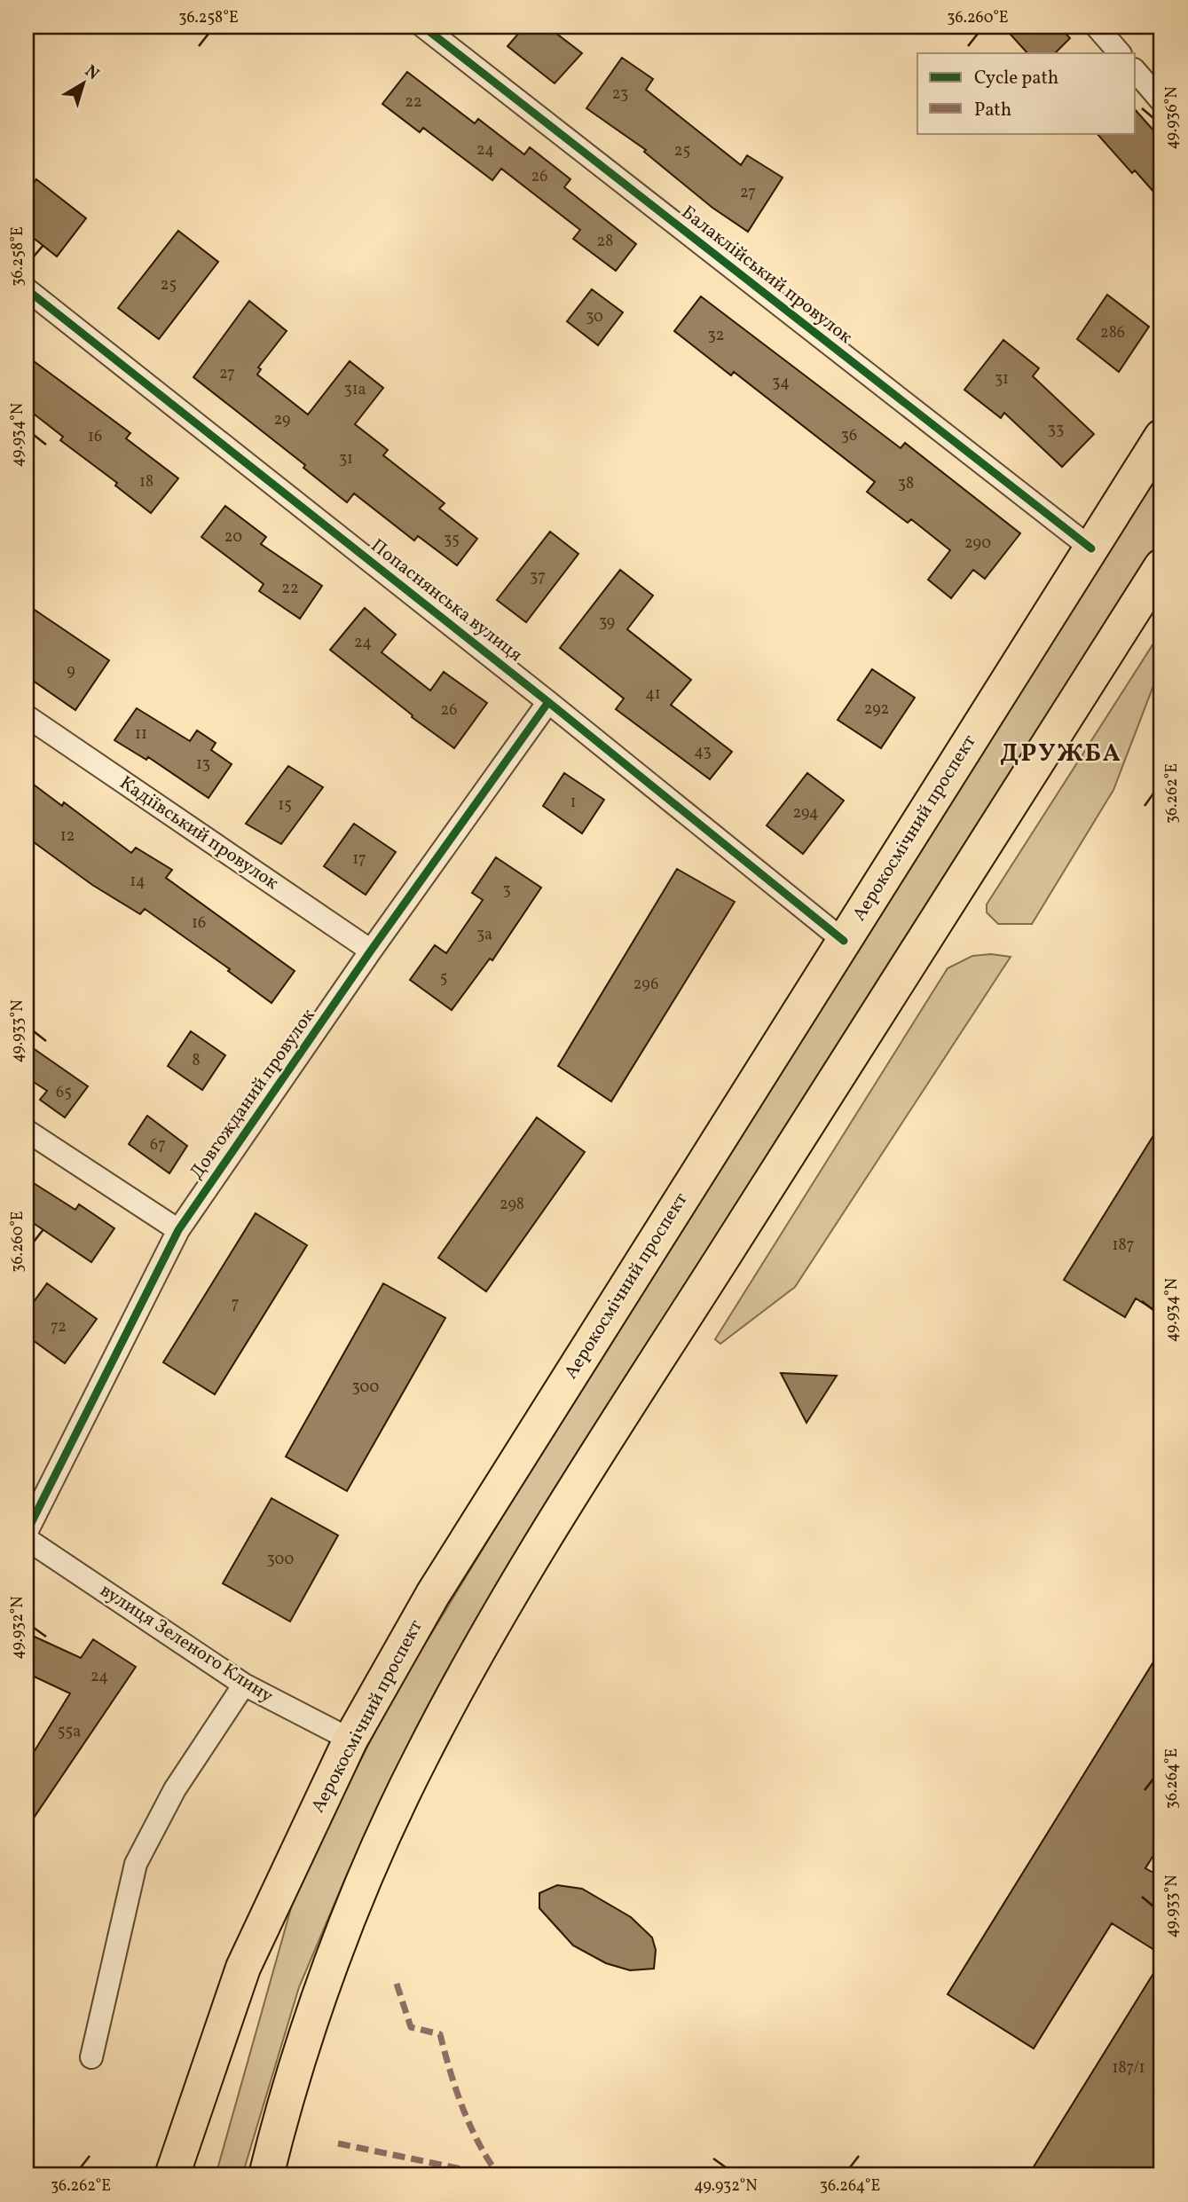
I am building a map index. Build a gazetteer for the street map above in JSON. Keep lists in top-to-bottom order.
{
  "streets": {
    "main road": ["Аерокосмічний проспект"],
    "street": [
      "Балаклійський провулок",
      "Попаснянська вулиця",
      "Кадіївський провулок",
      "Довгожданий провулок",
      "вулиця Зеленого Клину"
    ]
  },
  "crossings": [
    ["Балаклійський провулок", "Аерокосмічний проспект"],
    ["Попаснянська вулиця", "Аерокосмічний проспект"],
    ["Попаснянська вулиця", "Довгожданий провулок"],
    ["Аерокосмічний проспект", "вулиця Зеленого Клину"],
    ["Кадіївський провулок", "Довгожданий провулок"]
  ],
  "districts": ["ДРУЖБА"],
  "house_numbers": [
    "23",
    "22",
    "24",
    "25",
    "26",
    "27",
    "28",
    "25",
    "30",
    "286",
    "32",
    "27",
    "31",
    "34",
    "31а",
    "29",
    "33",
    "36",
    "16",
    "31",
    "18",
    "38",
    "20",
    "35",
    "290",
    "37",
    "22",
    "39",
    "24",
    "9",
    "41",
    "292",
    "26",
    "11",
    "43",
    "13",
    "1",
    "15",
    "294",
    "12",
    "17",
    "14",
    "3",
    "16",
    "3а",
    "5",
    "296",
    "8",
    "65",
    "67",
    "298",
    "187",
    "7",
    "72",
    "300",
    "300",
    "24",
    "55а",
    "187/1"
  ],
  "legend": ["Cycle path", "Path"],
  "north": "top right",
  "coordinates": [
    "36.258°E",
    "36.260°E",
    "49.936°N",
    "49.934°N",
    "36.262°E",
    "49.933°N",
    "49.932°N",
    "36.264°E"
  ]
}
